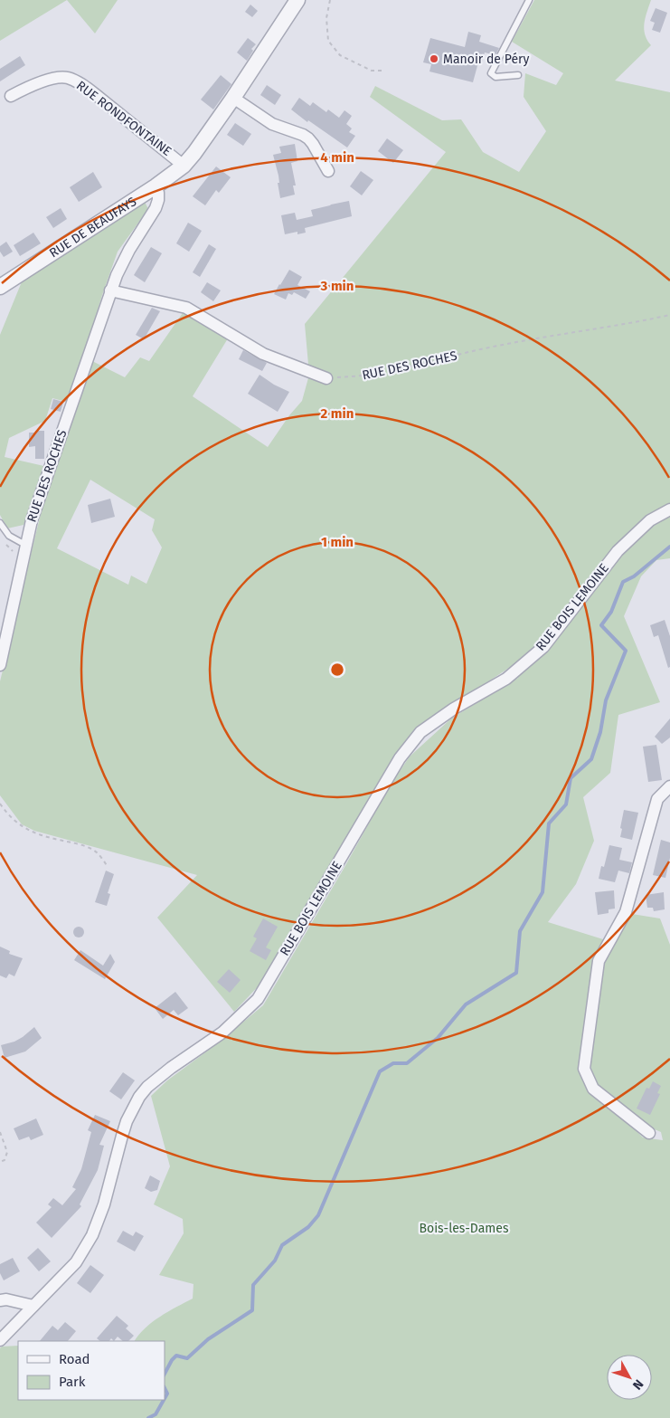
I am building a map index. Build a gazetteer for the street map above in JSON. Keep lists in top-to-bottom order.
{
  "streets": {
    "street": [
      "RUE RONDFONTAINE",
      "RUE DE BEAUFAYS",
      "RUE DES ROCHES",
      "RUE BOIS LEMOINE"
    ]
  },
  "crossings": [
    ["RUE RONDFONTAINE", "RUE DE BEAUFAYS"],
    ["RUE DE BEAUFAYS", "RUE DES ROCHES"]
  ],
  "parks": ["Bois-les-Dames"],
  "places": ["Manoir de Péry"],
  "legend": ["Road", "Park"],
  "north": "bottom right",
  "rings": [
    "4 min",
    "3 min",
    "2 min",
    "1 min"
  ]
}
